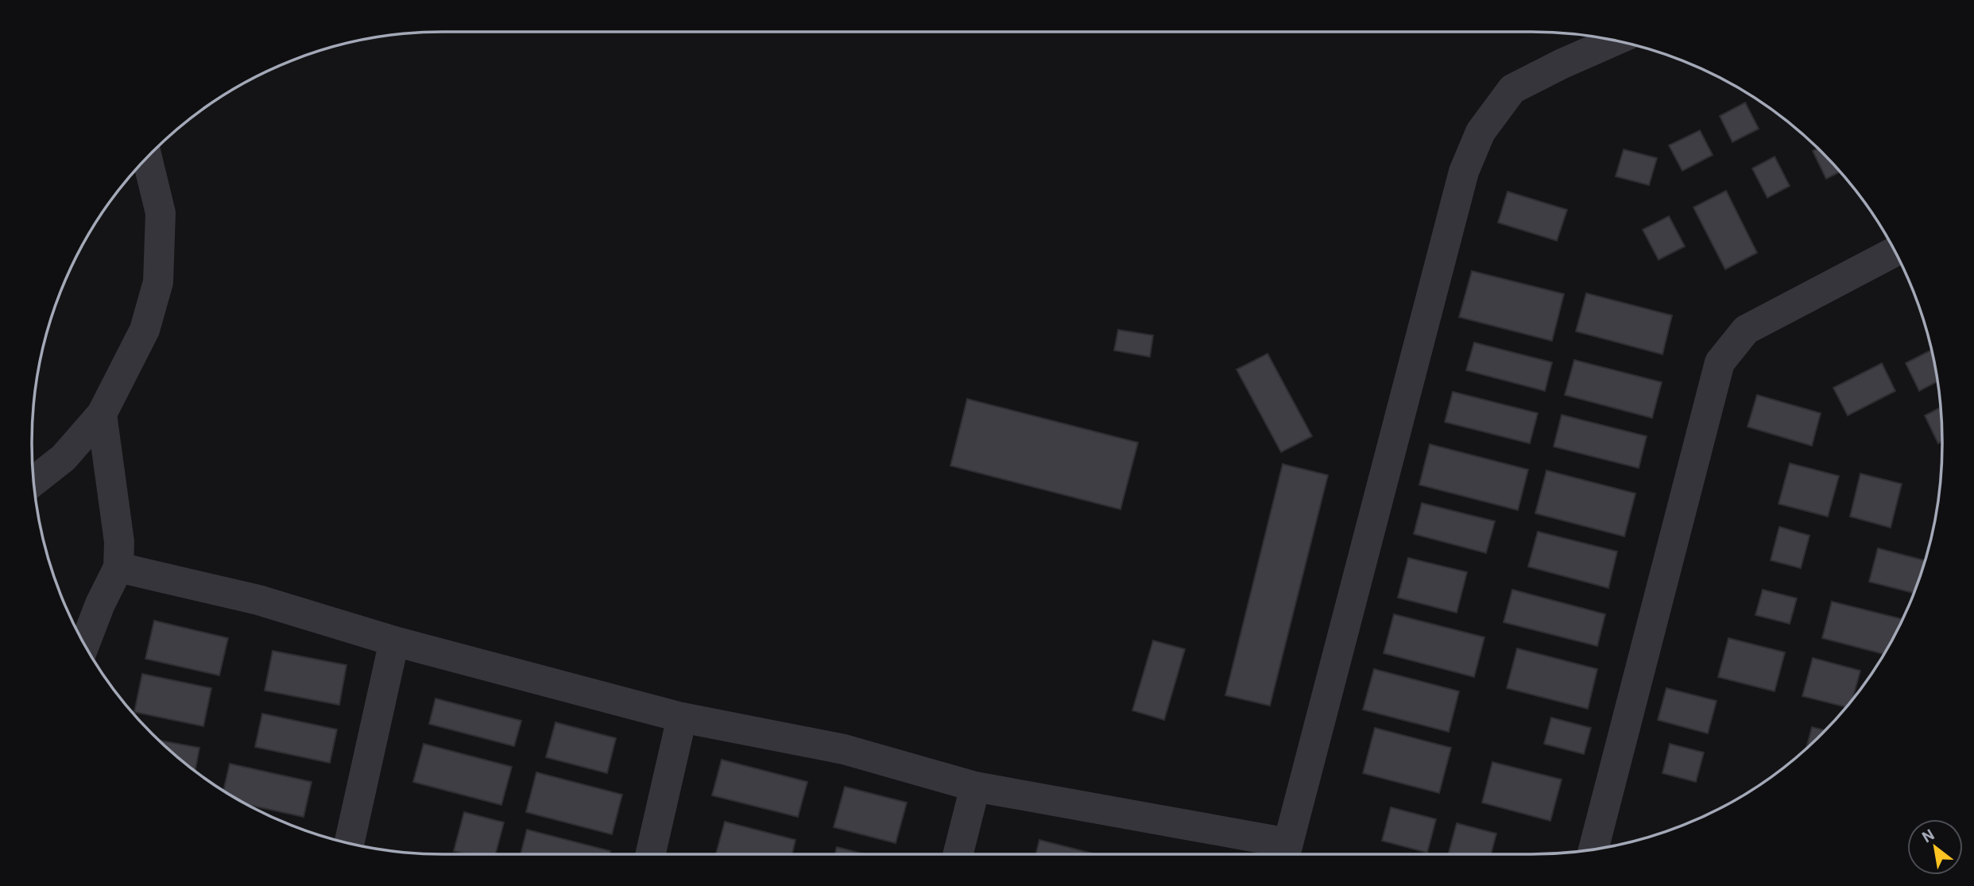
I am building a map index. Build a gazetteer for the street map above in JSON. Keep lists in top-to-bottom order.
{
  "north": "top left"
}
